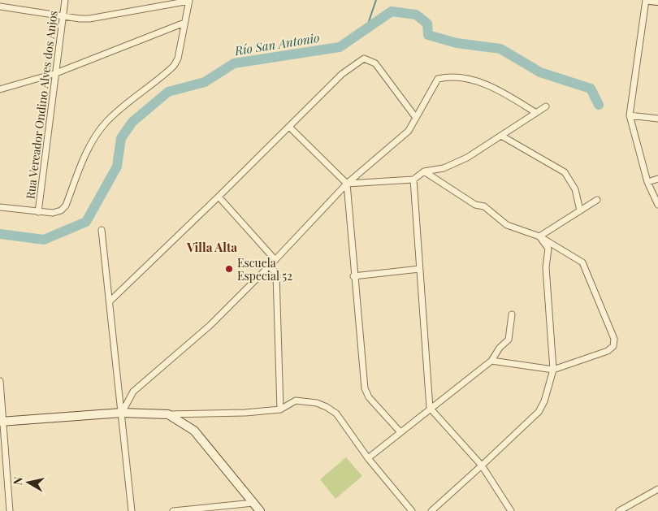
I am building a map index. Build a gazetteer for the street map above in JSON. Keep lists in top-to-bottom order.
{
  "streets": {
    "street": ["Rua Vereador Ondino Alves dos Anjos"]
  },
  "districts": ["Villa Alta"],
  "water": ["Río San Antonio"],
  "places": ["Escuela Especial 52"],
  "north": "left"
}
